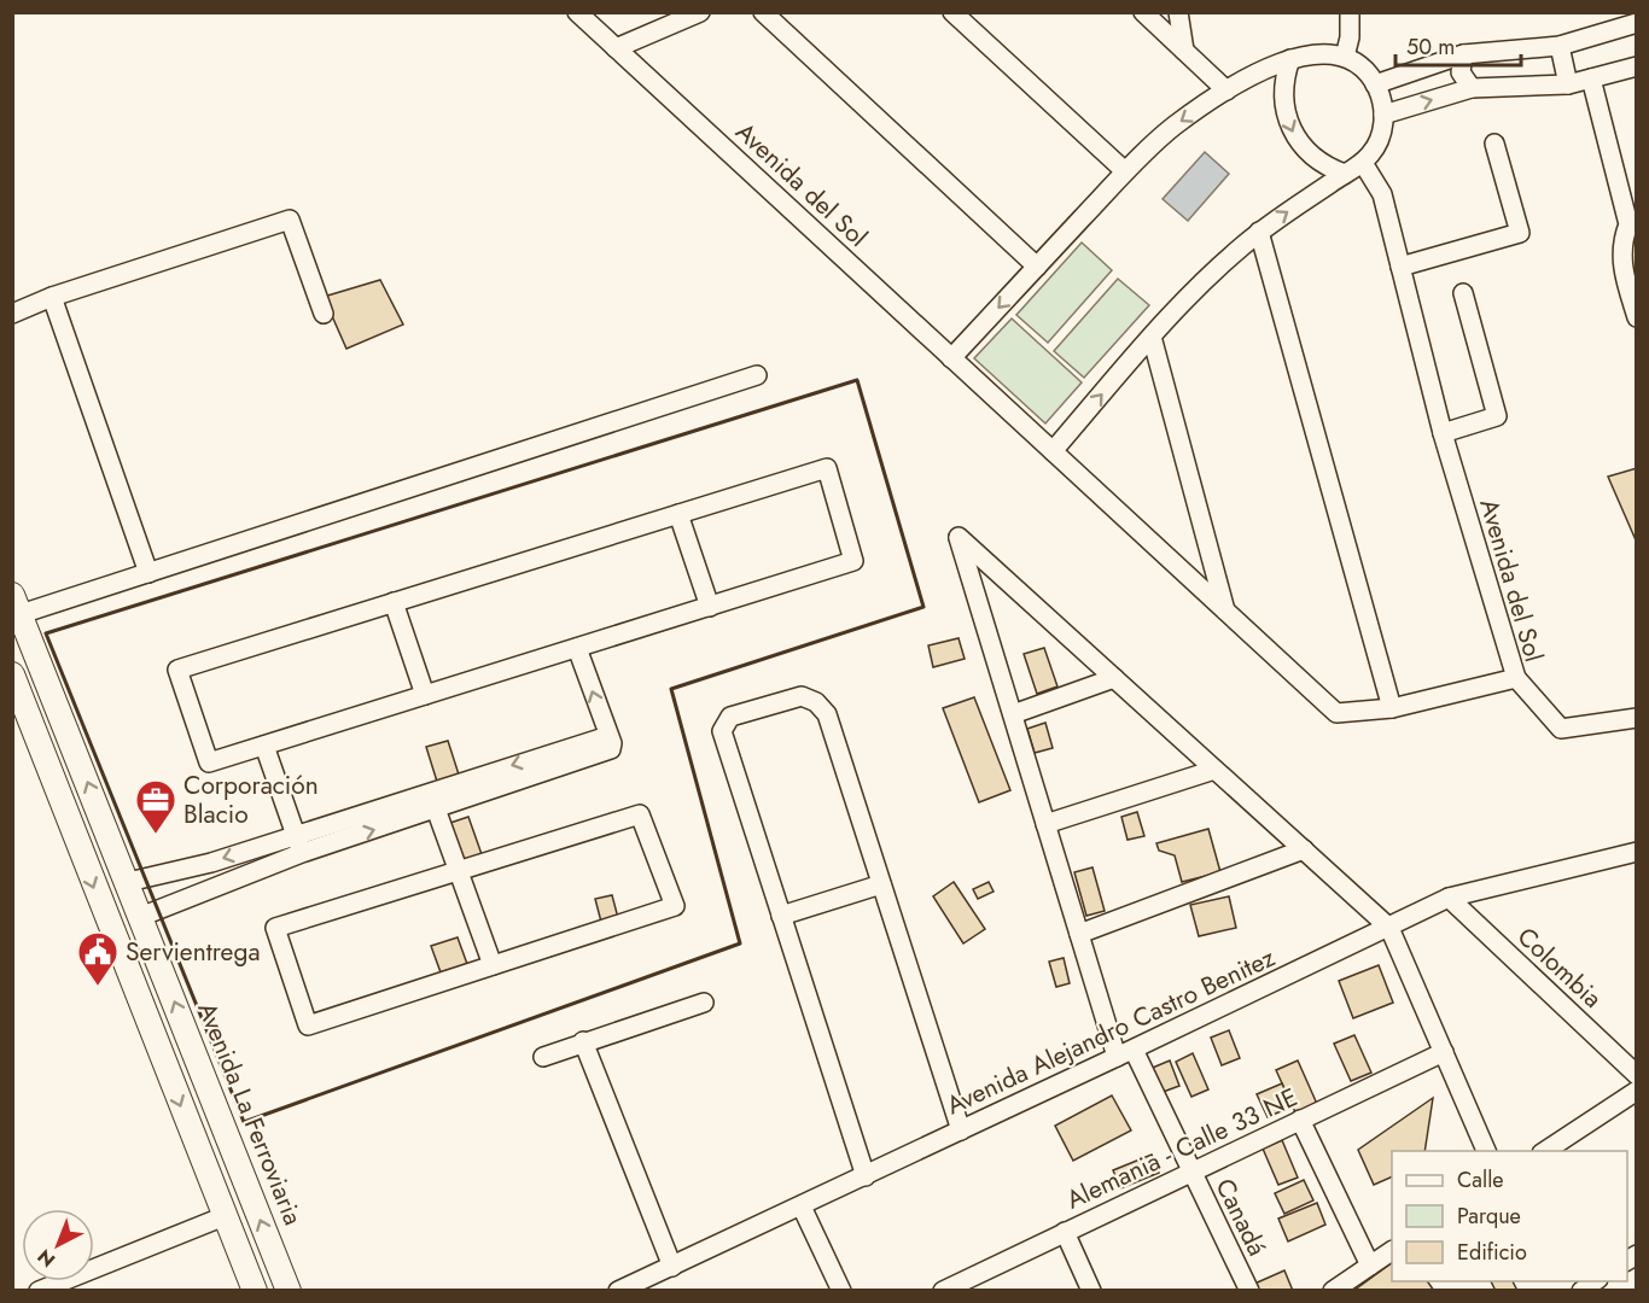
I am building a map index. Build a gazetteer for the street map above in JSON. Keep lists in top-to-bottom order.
{
  "streets": {
    "main road": ["Avenida La Ferroviaria"],
    "street": [
      "Avenida del Sol",
      "Colombia",
      "Avenida Alejandro Castro Benitez",
      "Alemania - Calle 33 NE",
      "Canadá"
    ]
  },
  "crossings": [
    ["Colombia", "Avenida Alejandro Castro Benitez"],
    ["Avenida Alejandro Castro Benitez", "Canadá"],
    ["Alemania - Calle 33 NE", "Canadá"]
  ],
  "places": {
    "office": ["Corporación Blacio"],
    "public building": ["Servientrega"]
  },
  "legend": ["Calle", "Parque", "Edificio"],
  "scale_bar": "50 m",
  "north": "bottom left"
}
